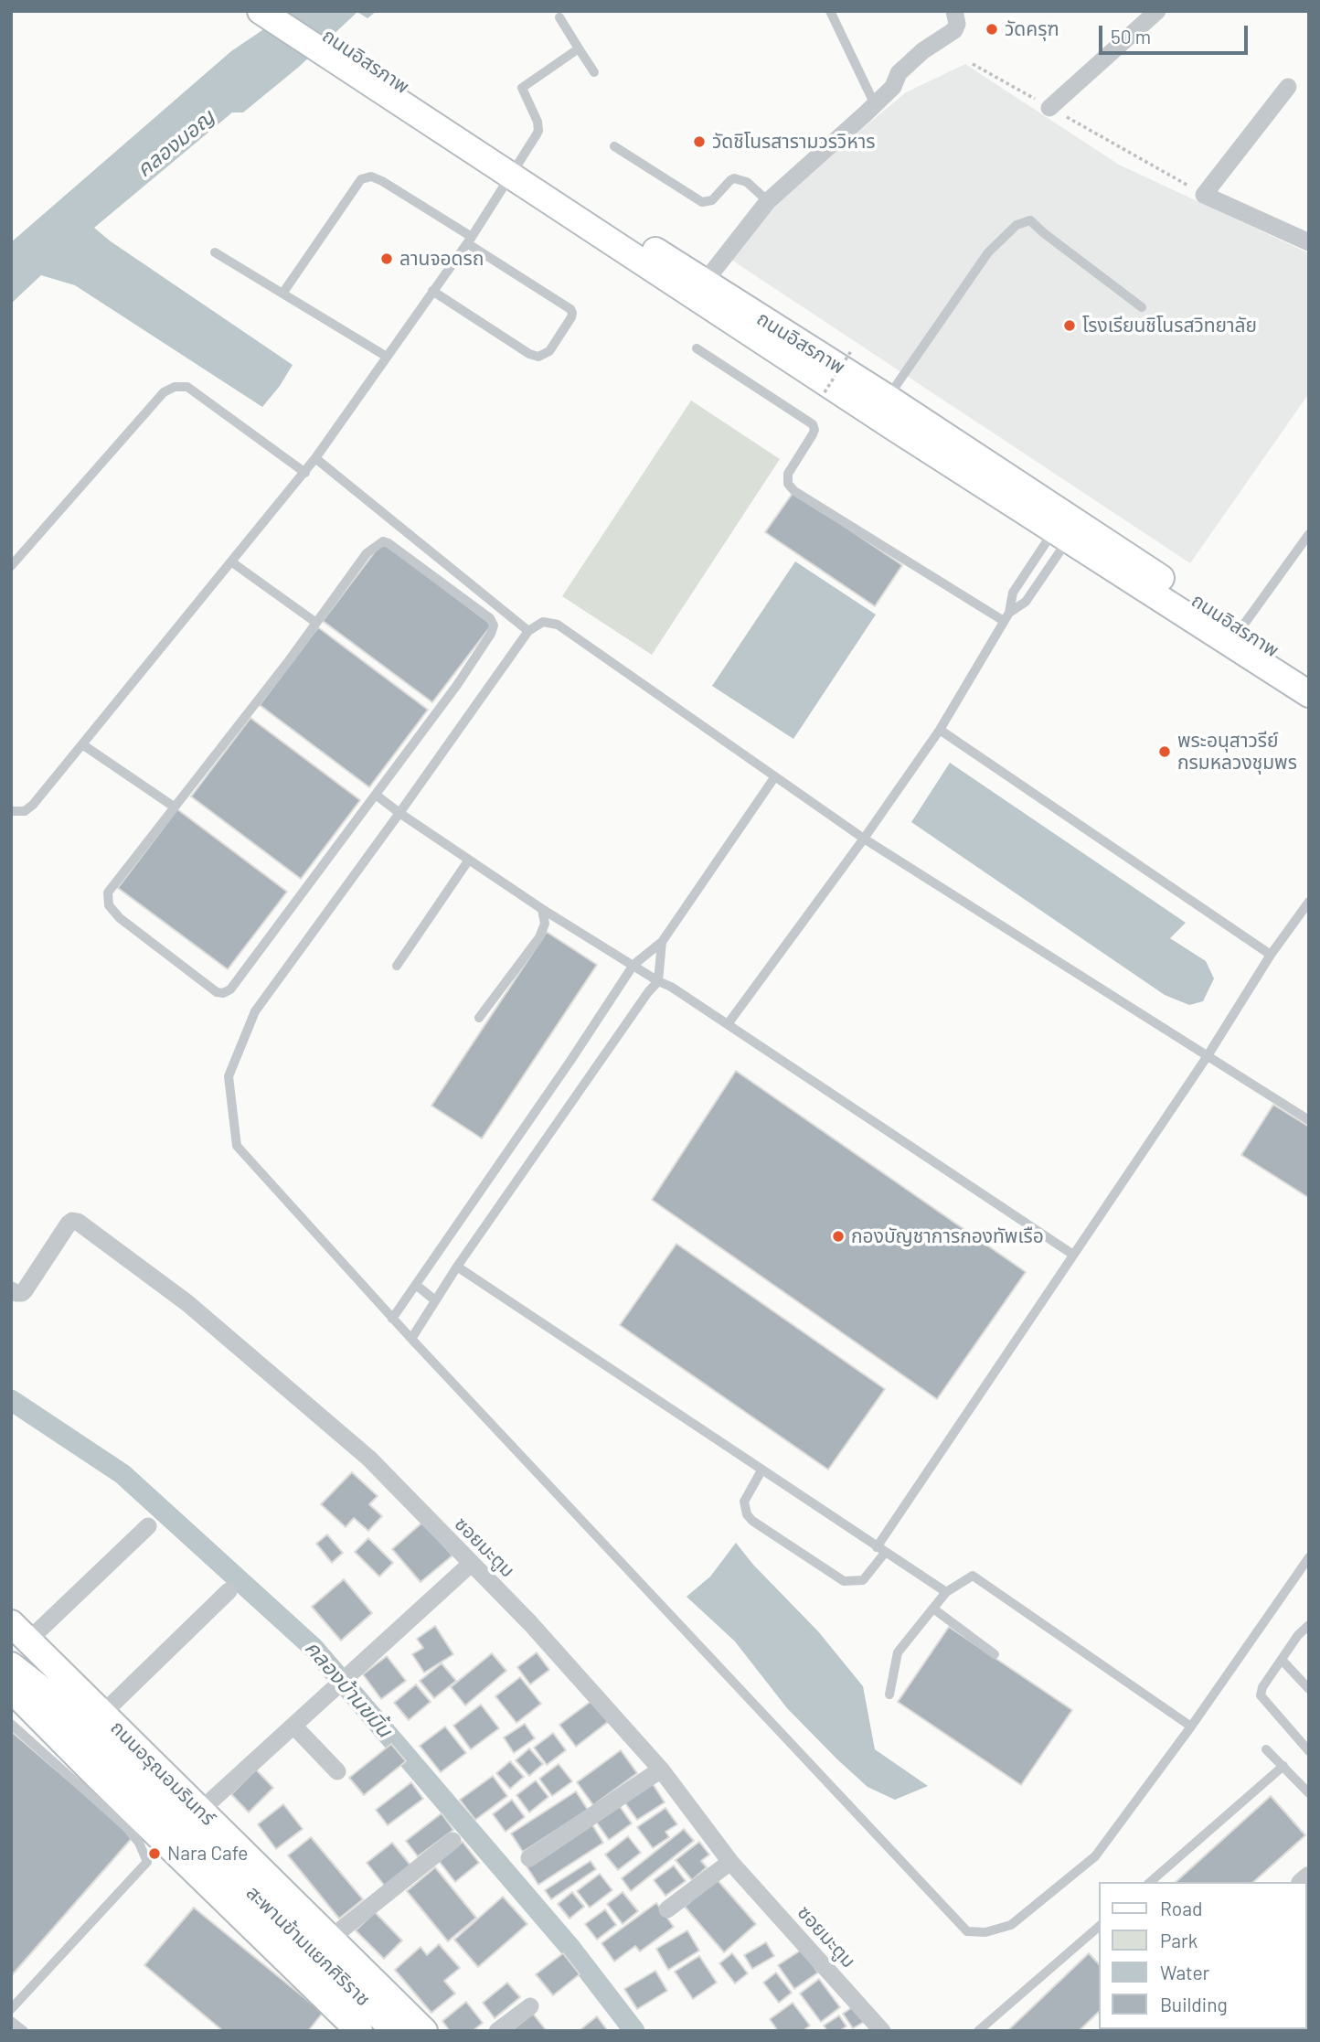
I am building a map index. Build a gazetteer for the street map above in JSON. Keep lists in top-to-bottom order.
{
  "streets": {
    "main road": ["ถนนอิสรภาพ", "ถนนอรุณอมรินทร์", "สะพานข้ามแยกศิริราช"],
    "street": ["ซอยมะตูม"]
  },
  "crossings": [
    ["ถนนอรุณอมรินทร์", "สะพานข้ามแยกศิริราช"]
  ],
  "water": ["คลองมอญ", "คลองบ้านขมิ้น"],
  "places": [
    "วัดครุฑ",
    "วัดชิโนรสารามวรวิหาร",
    "ลานจอดรถ",
    "โรงเรียนชิโนรสวิทยาลัย",
    "พระอนุสาวรีย์ กรมหลวงชุมพร",
    "กองบัญชาการกองทัพเรือ",
    "Nara Cafe"
  ],
  "legend": [
    "Road",
    "Park",
    "Water",
    "Building"
  ],
  "scale_bar": "50 m"
}
